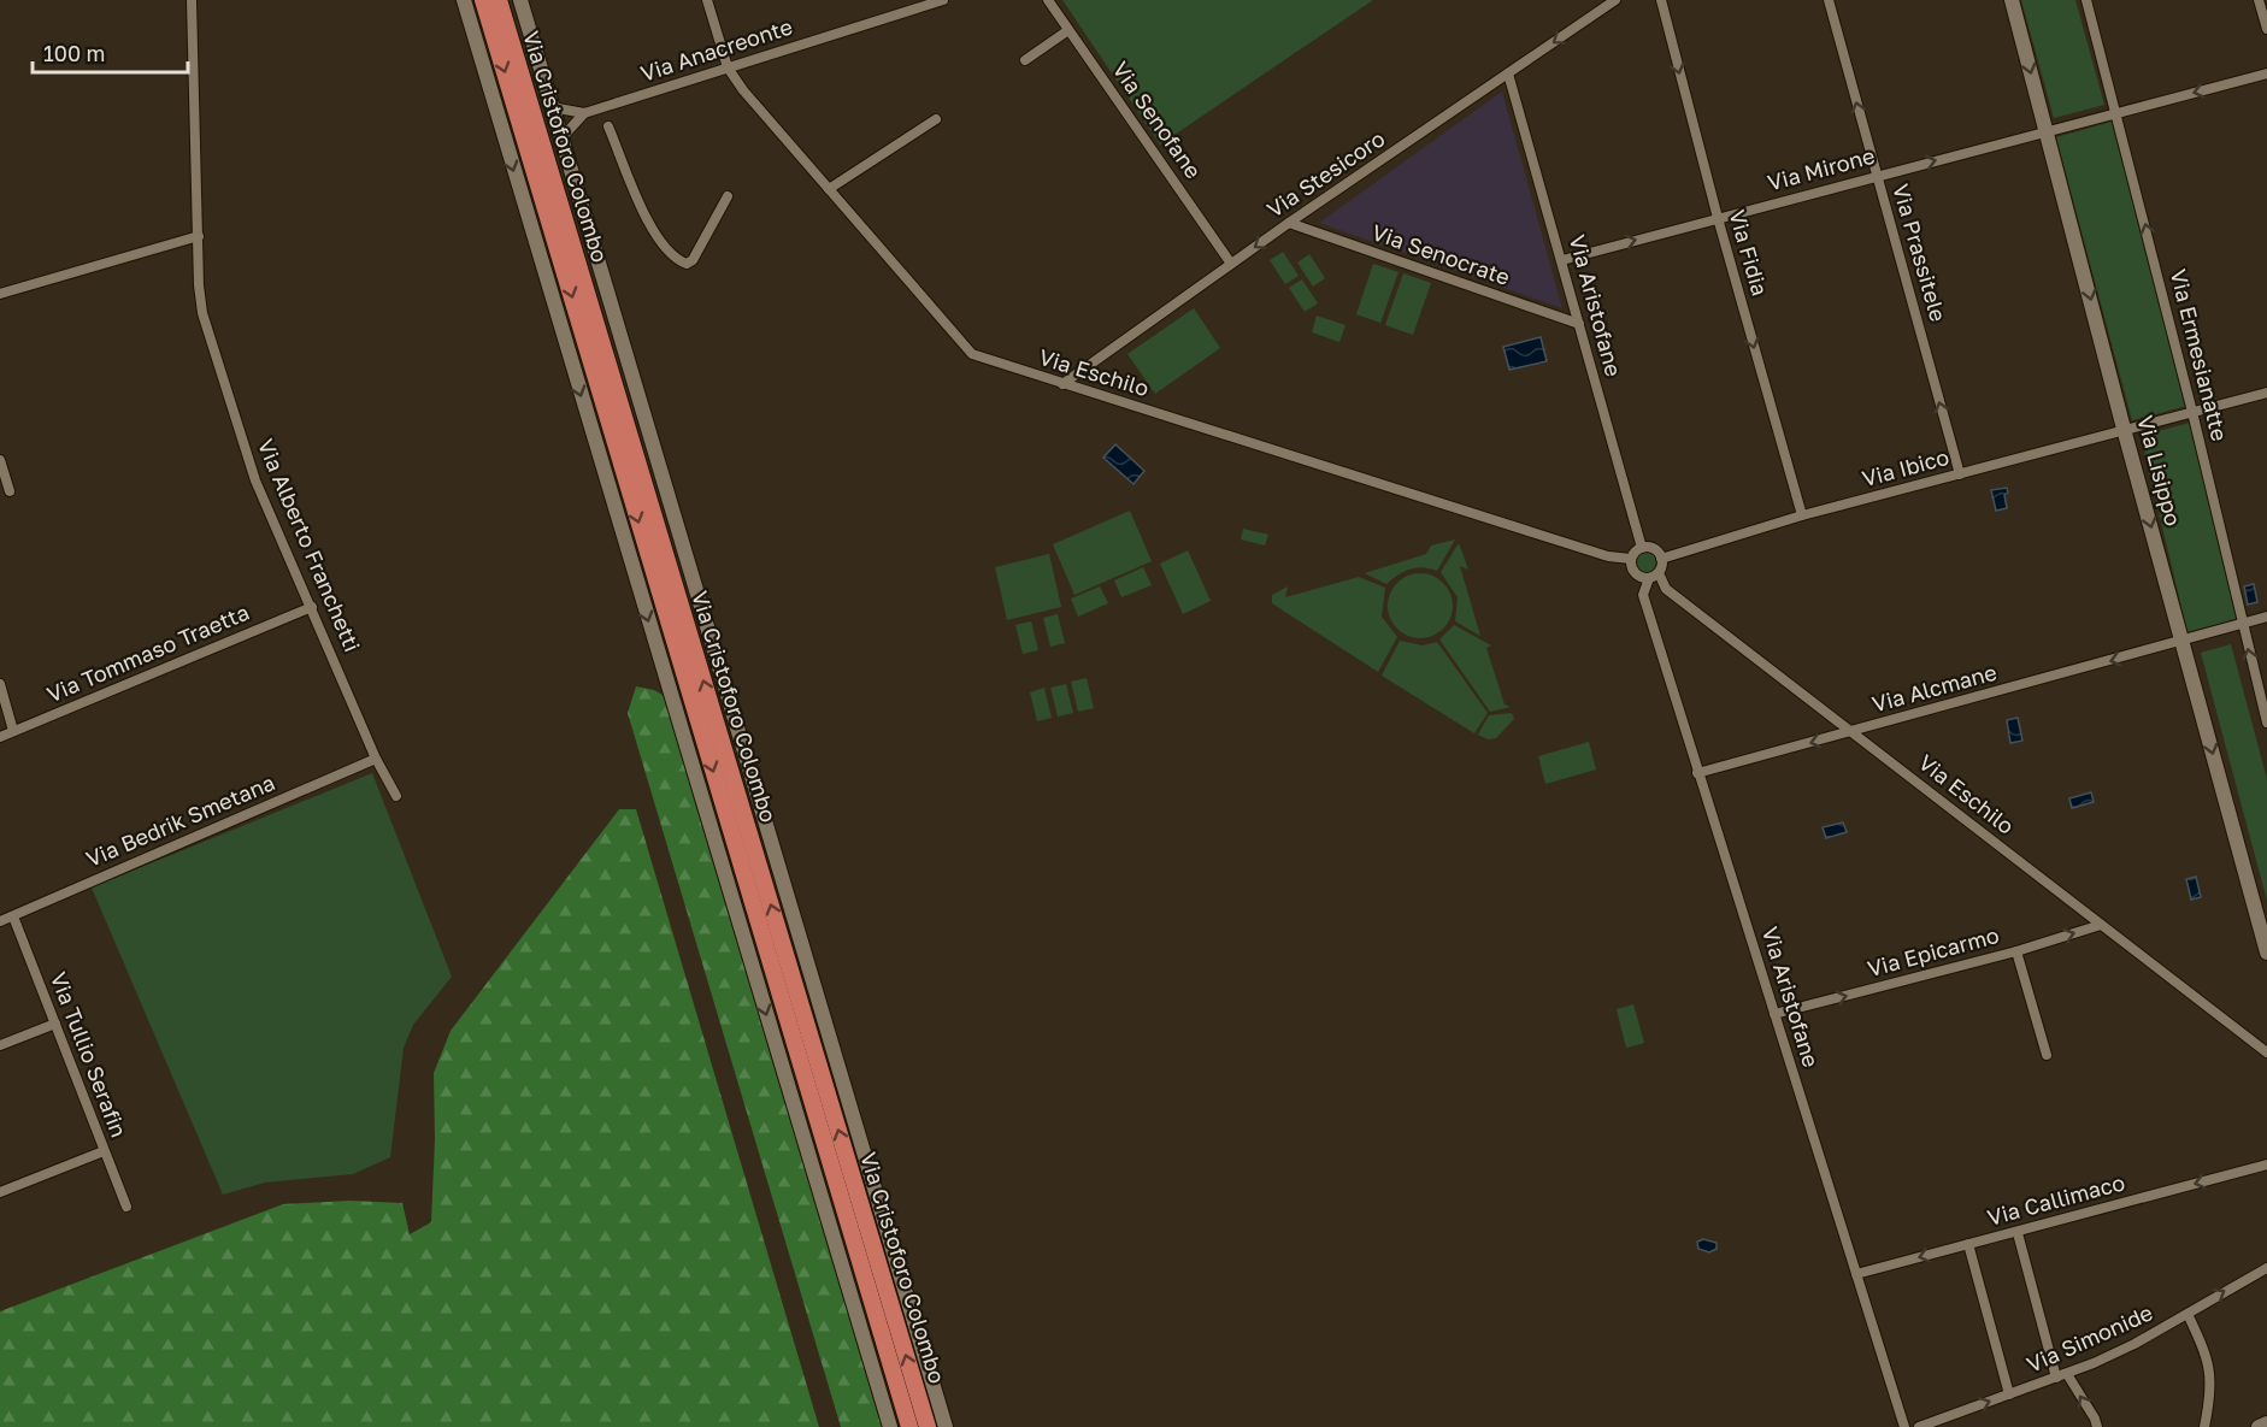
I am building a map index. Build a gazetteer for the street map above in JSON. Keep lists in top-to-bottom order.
{
  "streets": {
    "main road": ["Via Cristoforo Colombo"],
    "street": [
      "Via Anacreonte",
      "Via Senofane",
      "Via Mirone",
      "Via Stesicoro",
      "Via Fidia",
      "Via Prassitele",
      "Via Senocrate",
      "Via Aristofane",
      "Via Ermesianatte",
      "Via Eschilo",
      "Via Ibico",
      "Via Lisippo",
      "Via Alberto Franchetti",
      "Via Tommaso Traetta",
      "Via Alcmane",
      "Via Bedrik Smetana",
      "Via Epicarmo",
      "Via Tullio Serafin",
      "Via Callimaco",
      "Via Simonide"
    ]
  },
  "crossings": [
    ["Via Anacreonte", "Via Cristoforo Colombo"],
    ["Via Anacreonte", "Via Eschilo"],
    ["Via Senofane", "Via Stesicoro"],
    ["Via Mirone", "Via Fidia"],
    ["Via Mirone", "Via Prassitele"],
    ["Via Mirone", "Via Aristofane"],
    ["Via Mirone", "Via Ermesianatte"],
    ["Via Mirone", "Via Lisippo"],
    ["Via Stesicoro", "Via Senocrate"],
    ["Via Stesicoro", "Via Aristofane"],
    ["Via Stesicoro", "Via Eschilo"],
    ["Via Fidia", "Via Ibico"],
    ["Via Prassitele", "Via Ibico"],
    ["Via Senocrate", "Via Aristofane"],
    ["Via Aristofane", "Via Eschilo"],
    ["Via Aristofane", "Via Ibico"],
    ["Via Aristofane", "Via Alcmane"],
    ["Via Aristofane", "Via Epicarmo"],
    ["Via Aristofane", "Via Callimaco"],
    ["Via Ermesianatte", "Via Ibico"],
    ["Via Ermesianatte", "Via Alcmane"],
    ["Via Eschilo", "Via Ibico"],
    ["Via Eschilo", "Via Alcmane"],
    ["Via Eschilo", "Via Epicarmo"],
    ["Via Ibico", "Via Lisippo"],
    ["Via Lisippo", "Via Alcmane"],
    ["Via Alberto Franchetti", "Via Tommaso Traetta"],
    ["Via Alberto Franchetti", "Via Bedrik Smetana"],
    ["Via Bedrik Smetana", "Via Tullio Serafin"]
  ],
  "one_way": [
    "Via Fidia",
    "Via Prassitele",
    "Via Ermesianatte",
    "Via Lisippo",
    "Via Alcmane",
    "Via Epicarmo",
    "Via Callimaco",
    "Via Simonide"
  ],
  "scale_bar": "100 m"
}
